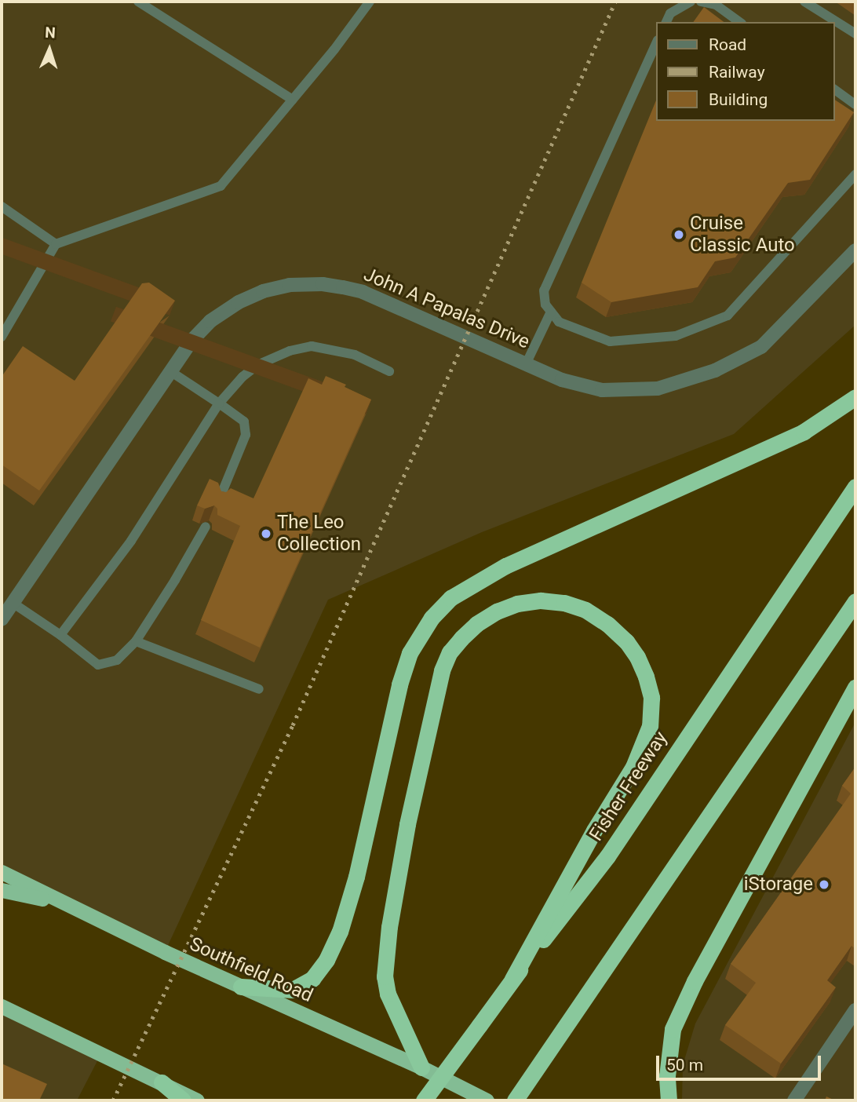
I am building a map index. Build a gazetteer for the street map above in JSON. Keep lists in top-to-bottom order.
{
  "streets": {
    "highway": ["Fisher Freeway", "Southfield Road"],
    "street": ["John A Papalas Drive"]
  },
  "places": ["Cruise Classic Auto", "The Leo Collection", "iStorage"],
  "legend": ["Road", "Railway", "Building"],
  "scale_bar": "50 m",
  "north": "top"
}
